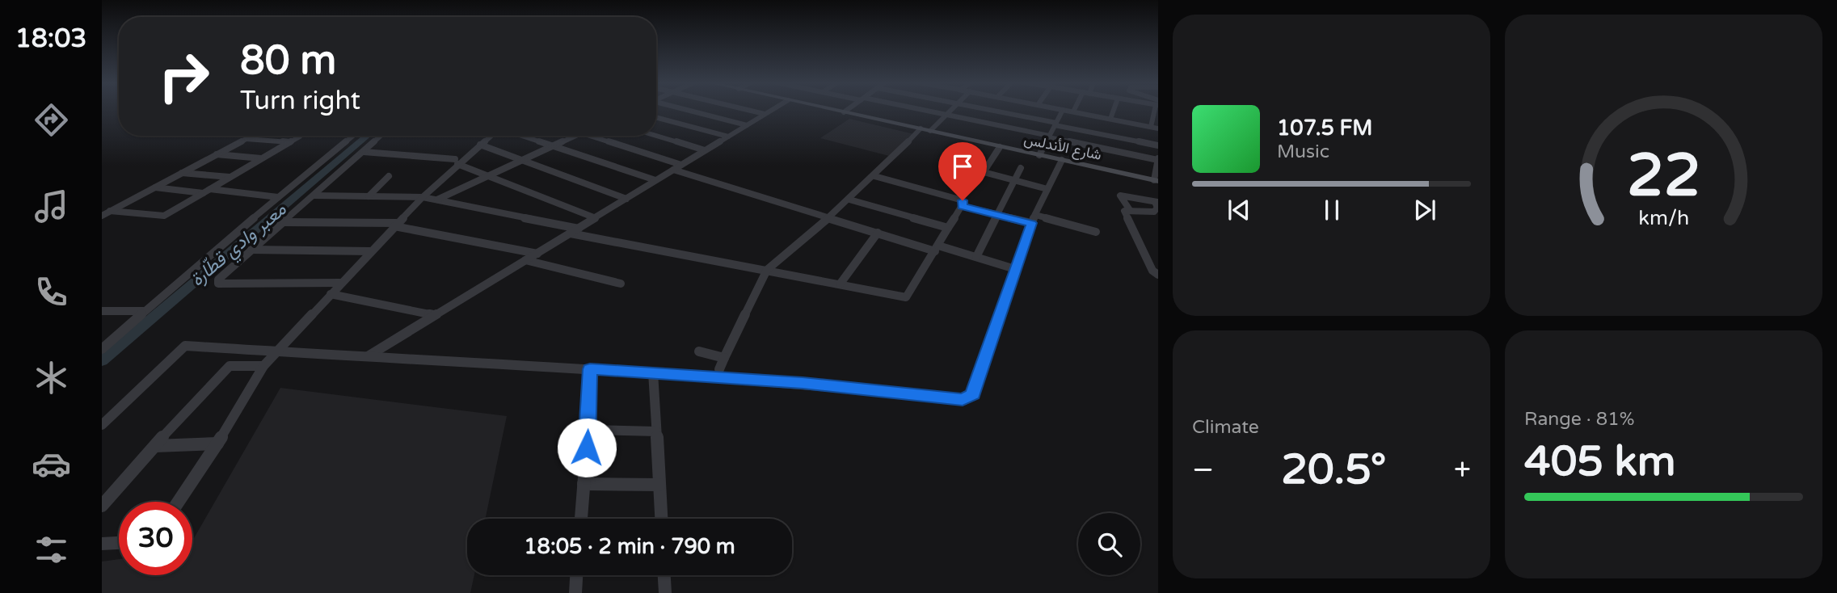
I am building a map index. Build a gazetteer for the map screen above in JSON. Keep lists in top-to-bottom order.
{
  "streets": {
    "main road": ["شارع الأندلس"]
  },
  "water": ["معبر وادي قطّارة"],
  "page": {
    "tabs": "18:03",
    "turn": ["80 m", "Turn right"],
    "song": ["107.5 FM", "Music"],
    "tile": [
      "Climate",
      ["Range · 81%", "405 km"]
    ],
    "heat": ["−", "20.5°", "+"],
    "limit": "30",
    "trip": "18:05 · 2 min · 790 m",
    "gauge": ["22", "km/h"]
  }
}
